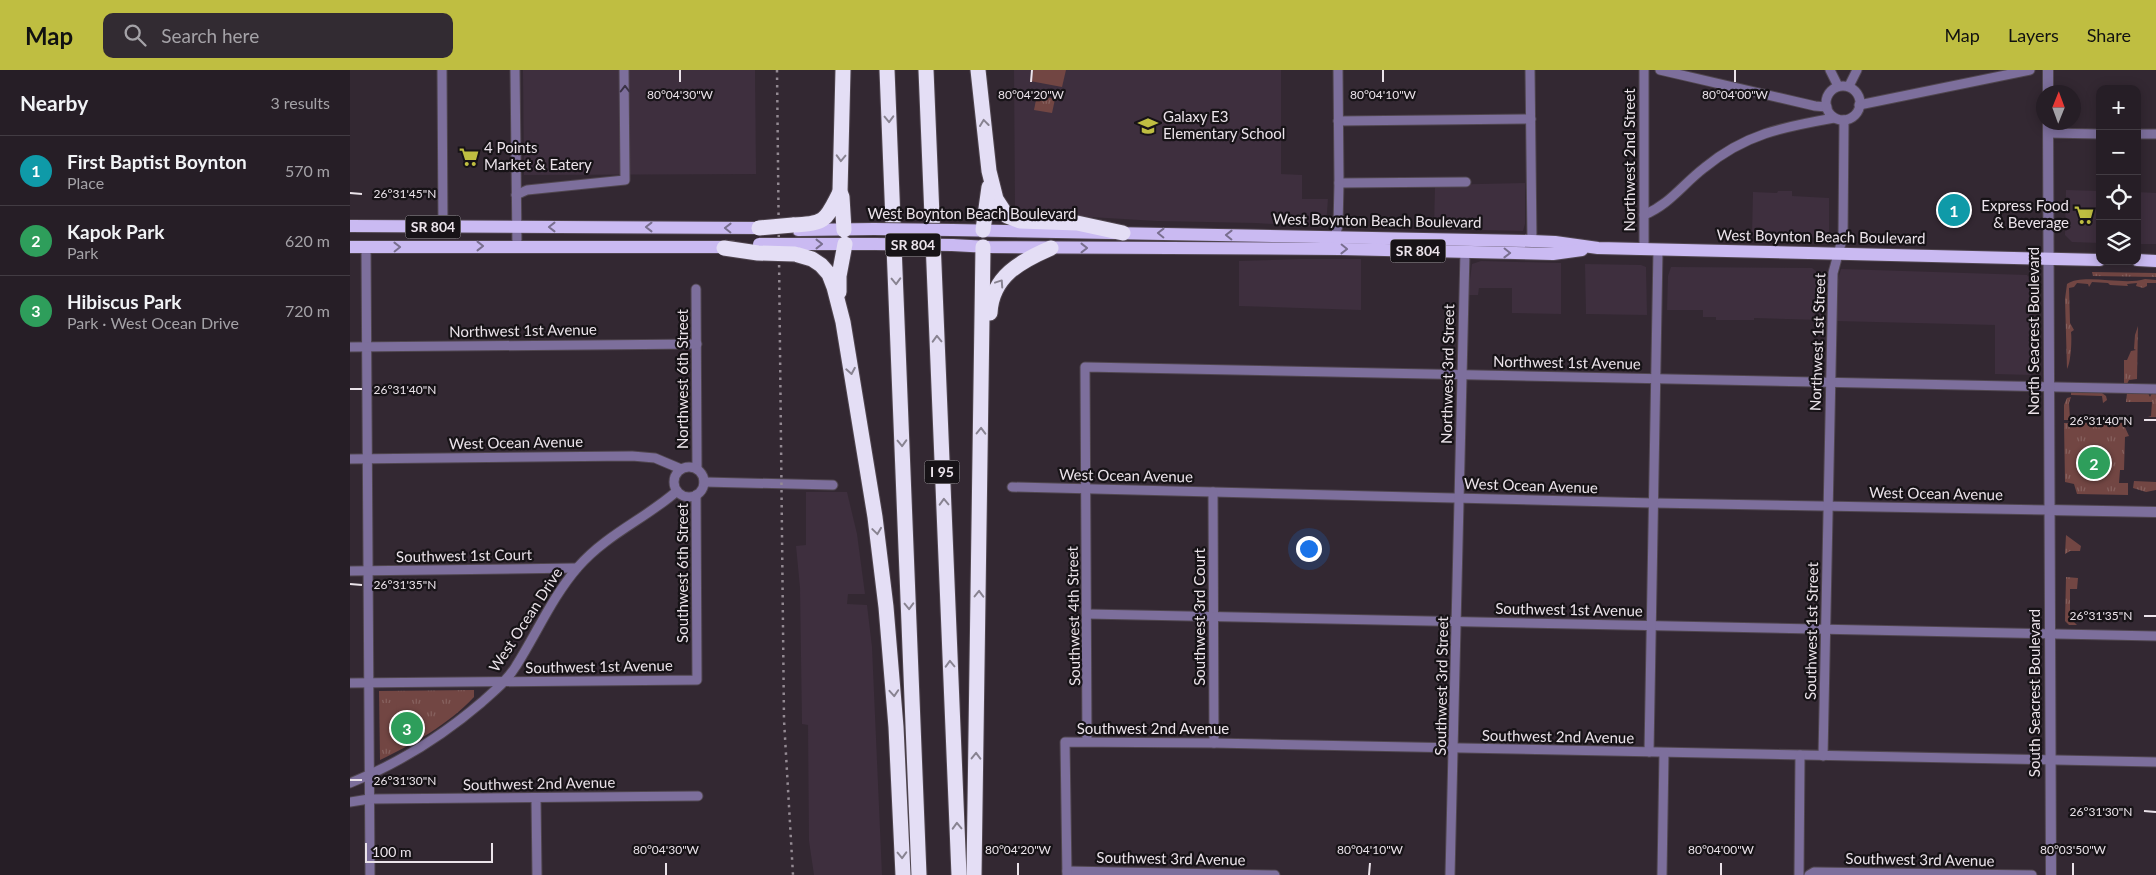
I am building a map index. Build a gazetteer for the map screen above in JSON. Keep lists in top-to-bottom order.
{
  "streets": {
    "highway": ["I 95"],
    "main road": ["West Boynton Beach Boulevard", "SR 804"],
    "street": [
      "Northwest 2nd Street",
      "Northwest 1st Avenue",
      "North Seacrest Boulevard",
      "Northwest 1st Street",
      "Northwest 3rd Street",
      "Northwest 6th Street",
      "West Ocean Avenue",
      "Southwest 1st Court",
      "Southwest 6th Street",
      "Southwest 1st Avenue",
      "Southwest 4th Street",
      "Southwest 3rd Court",
      "West Ocean Drive",
      "Southwest 1st Street",
      "Southwest 3rd Street",
      "South Seacrest Boulevard",
      "Southwest 2nd Avenue",
      "Southwest 3rd Avenue"
    ]
  },
  "crossings": [
    ["Northwest 2nd Street", "West Boynton Beach Boulevard"],
    ["West Boynton Beach Boulevard", "SR 804"],
    ["West Boynton Beach Boulevard", "North Seacrest Boulevard"],
    ["West Boynton Beach Boulevard", "Northwest 1st Street"],
    ["West Boynton Beach Boulevard", "Northwest 3rd Street"],
    ["SR 804", "North Seacrest Boulevard"],
    ["Northwest 1st Avenue", "North Seacrest Boulevard"],
    ["Northwest 1st Avenue", "Northwest 1st Street"],
    ["Northwest 1st Avenue", "Northwest 3rd Street"],
    ["Northwest 1st Avenue", "Northwest 6th Street"],
    ["Northwest 1st Avenue", "Southwest 4th Street"],
    ["North Seacrest Boulevard", "West Ocean Avenue"],
    ["North Seacrest Boulevard", "South Seacrest Boulevard"],
    ["Northwest 1st Street", "West Ocean Avenue"],
    ["Northwest 1st Street", "Southwest 1st Street"],
    ["Northwest 3rd Street", "West Ocean Avenue"],
    ["Northwest 3rd Street", "Southwest 3rd Street"],
    ["Northwest 6th Street", "West Ocean Avenue"],
    ["Northwest 6th Street", "Southwest 6th Street"],
    ["Northwest 6th Street", "West Ocean Drive"],
    ["West Ocean Avenue", "Southwest 6th Street"],
    ["West Ocean Avenue", "Southwest 4th Street"],
    ["West Ocean Avenue", "Southwest 3rd Court"],
    ["West Ocean Avenue", "West Ocean Drive"],
    ["West Ocean Avenue", "Southwest 1st Street"],
    ["West Ocean Avenue", "Southwest 3rd Street"],
    ["West Ocean Avenue", "South Seacrest Boulevard"],
    ["Southwest 1st Court", "West Ocean Drive"],
    ["Southwest 6th Street", "Southwest 1st Avenue"],
    ["Southwest 6th Street", "West Ocean Drive"],
    ["Southwest 1st Avenue", "Southwest 4th Street"],
    ["Southwest 1st Avenue", "Southwest 3rd Court"],
    ["Southwest 1st Avenue", "West Ocean Drive"],
    ["Southwest 1st Avenue", "Southwest 1st Street"],
    ["Southwest 1st Avenue", "Southwest 3rd Street"],
    ["Southwest 1st Avenue", "South Seacrest Boulevard"],
    ["Southwest 4th Street", "Southwest 2nd Avenue"],
    ["Southwest 3rd Court", "Southwest 2nd Avenue"],
    ["Southwest 1st Street", "Southwest 2nd Avenue"],
    ["Southwest 3rd Street", "Southwest 2nd Avenue"],
    ["South Seacrest Boulevard", "Southwest 2nd Avenue"],
    ["Southwest 2nd Avenue", "Southwest 3rd Avenue"]
  ],
  "places": {
    "school or university": ["Galaxy E3 Elementary School"],
    "supermarket": ["4 Points Market & Eatery", "Express Food & Beverage"]
  },
  "scale_bar": "100 m",
  "north": "top",
  "page": {
    "header": "Map",
    "search": "Search here",
    "nav": ["Map", "Layers", "Share"],
    "heading": ["Nearby", "3 results"],
    "map_buttons": ["+", "−"],
    "list": [
      {
        "mark": "1",
        "name": "First Baptist Boynton",
        "note": "Place",
        "value": "570 m"
      },
      {
        "mark": "2",
        "name": "Kapok Park",
        "note": "Park",
        "value": "620 m"
      },
      {
        "mark": "3",
        "name": "Hibiscus Park",
        "note": "Park · West Ocean Drive",
        "value": "720 m"
      }
    ],
    "pins": ["1", "2", "3"],
    "scale": "100 m"
  },
  "coordinates": [
    "80°04'30\"W",
    "80°04'20\"W",
    "80°04'10\"W",
    "80°04'00\"W",
    "26°31'45\"N",
    "26°31'40\"N",
    "26°31'35\"N",
    "26°31'30\"N",
    "80°03'50\"W"
  ]
}
